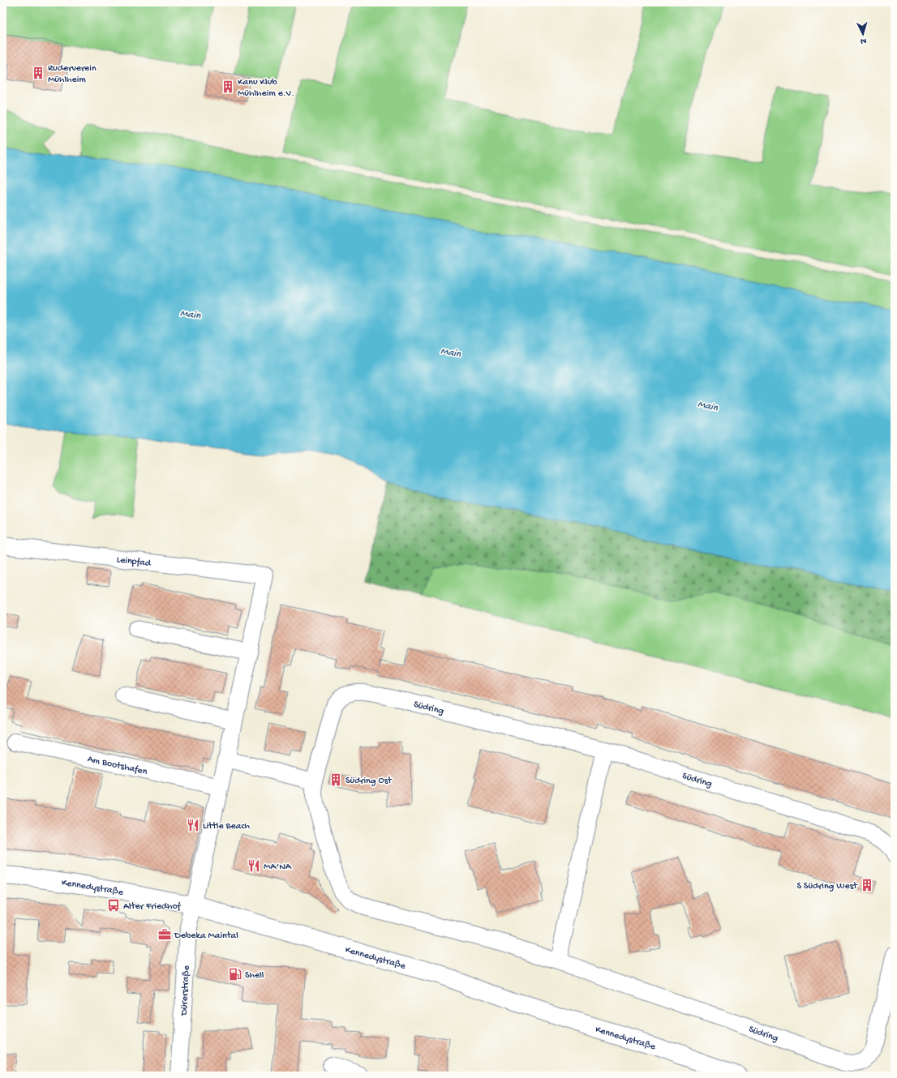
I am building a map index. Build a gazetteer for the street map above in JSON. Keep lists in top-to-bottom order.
{
  "streets": {
    "main road": ["Kennedystraße"],
    "street": [
      "Leinpfad",
      "Südring",
      "Am Bootshafen",
      "Dürerstraße"
    ]
  },
  "crossings": [
    ["Kennedystraße", "Dürerstraße"]
  ],
  "water": ["Main"],
  "places": {
    "building": [
      "Ruderverein Mühlheim",
      "Kanu Klub Mühlheim e.V.",
      "Südring Ost",
      "S Südring West"
    ],
    "restaurant": ["Little Beach", "MA’NA"],
    "bus stop": ["Alter Friedhof"],
    "office": ["Debeka Maintal"],
    "fuel station": ["Shell"]
  },
  "north": "bottom"
}
